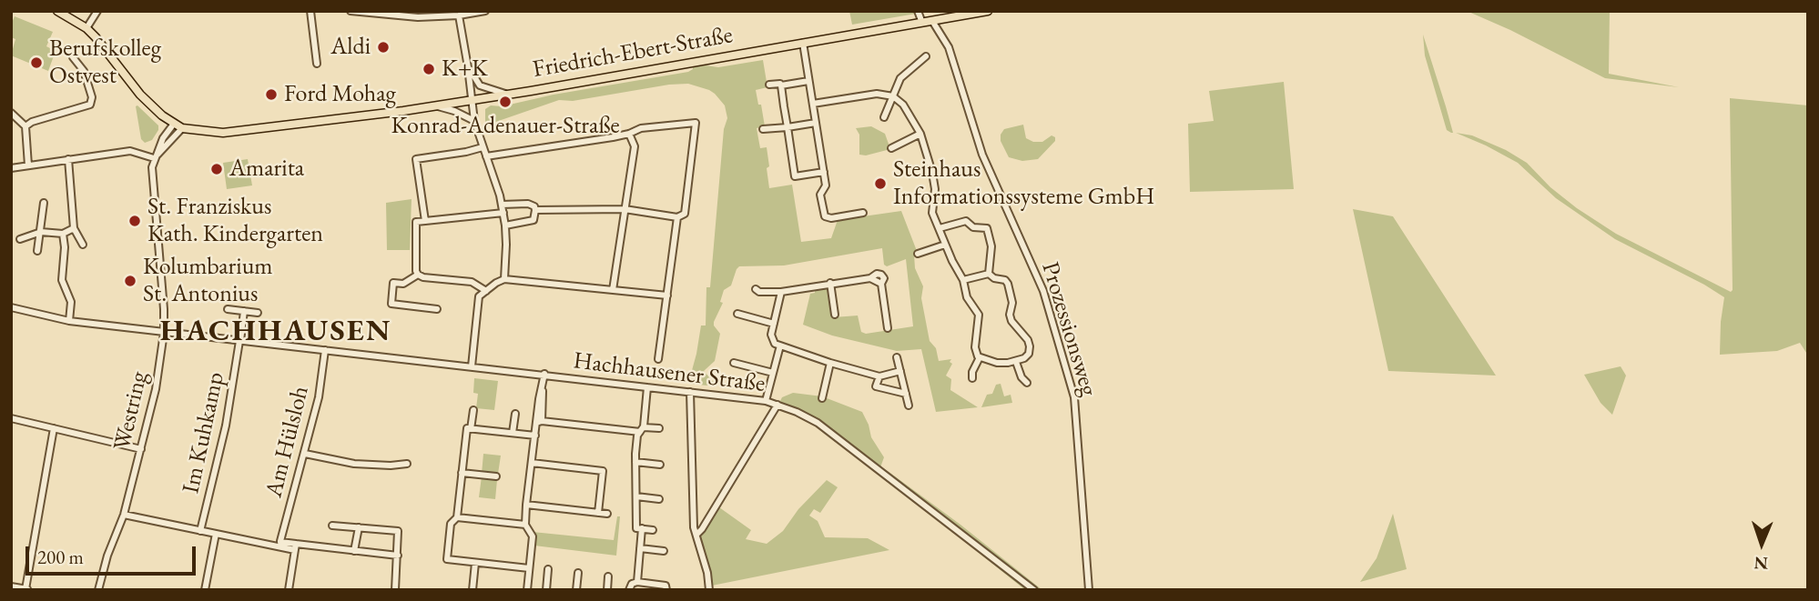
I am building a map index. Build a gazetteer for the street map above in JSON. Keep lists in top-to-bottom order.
{
  "streets": {
    "main road": ["Friedrich-Ebert-Straße"],
    "street": [
      "Prozessionsweg",
      "Hachhausener Straße",
      "Westring",
      "Im Kuhkamp",
      "Am Hülsloh"
    ]
  },
  "crossings": [
    ["Friedrich-Ebert-Straße", "Prozessionsweg"],
    ["Friedrich-Ebert-Straße", "Westring"],
    ["Hachhausener Straße", "Westring"],
    ["Hachhausener Straße", "Im Kuhkamp"],
    ["Hachhausener Straße", "Am Hülsloh"]
  ],
  "districts": ["HACHHAUSEN"],
  "places": [
    "Aldi",
    "Berufskolleg Ostvest",
    "K+K",
    "Ford Mohag",
    "Konrad-Adenauer-Straße",
    "Amarita",
    "Steinhaus Informationssysteme GmbH",
    "St. Franziskus Kath. Kindergarten",
    "Kolumbarium St. Antonius"
  ],
  "scale_bar": "200 m",
  "north": "bottom"
}
